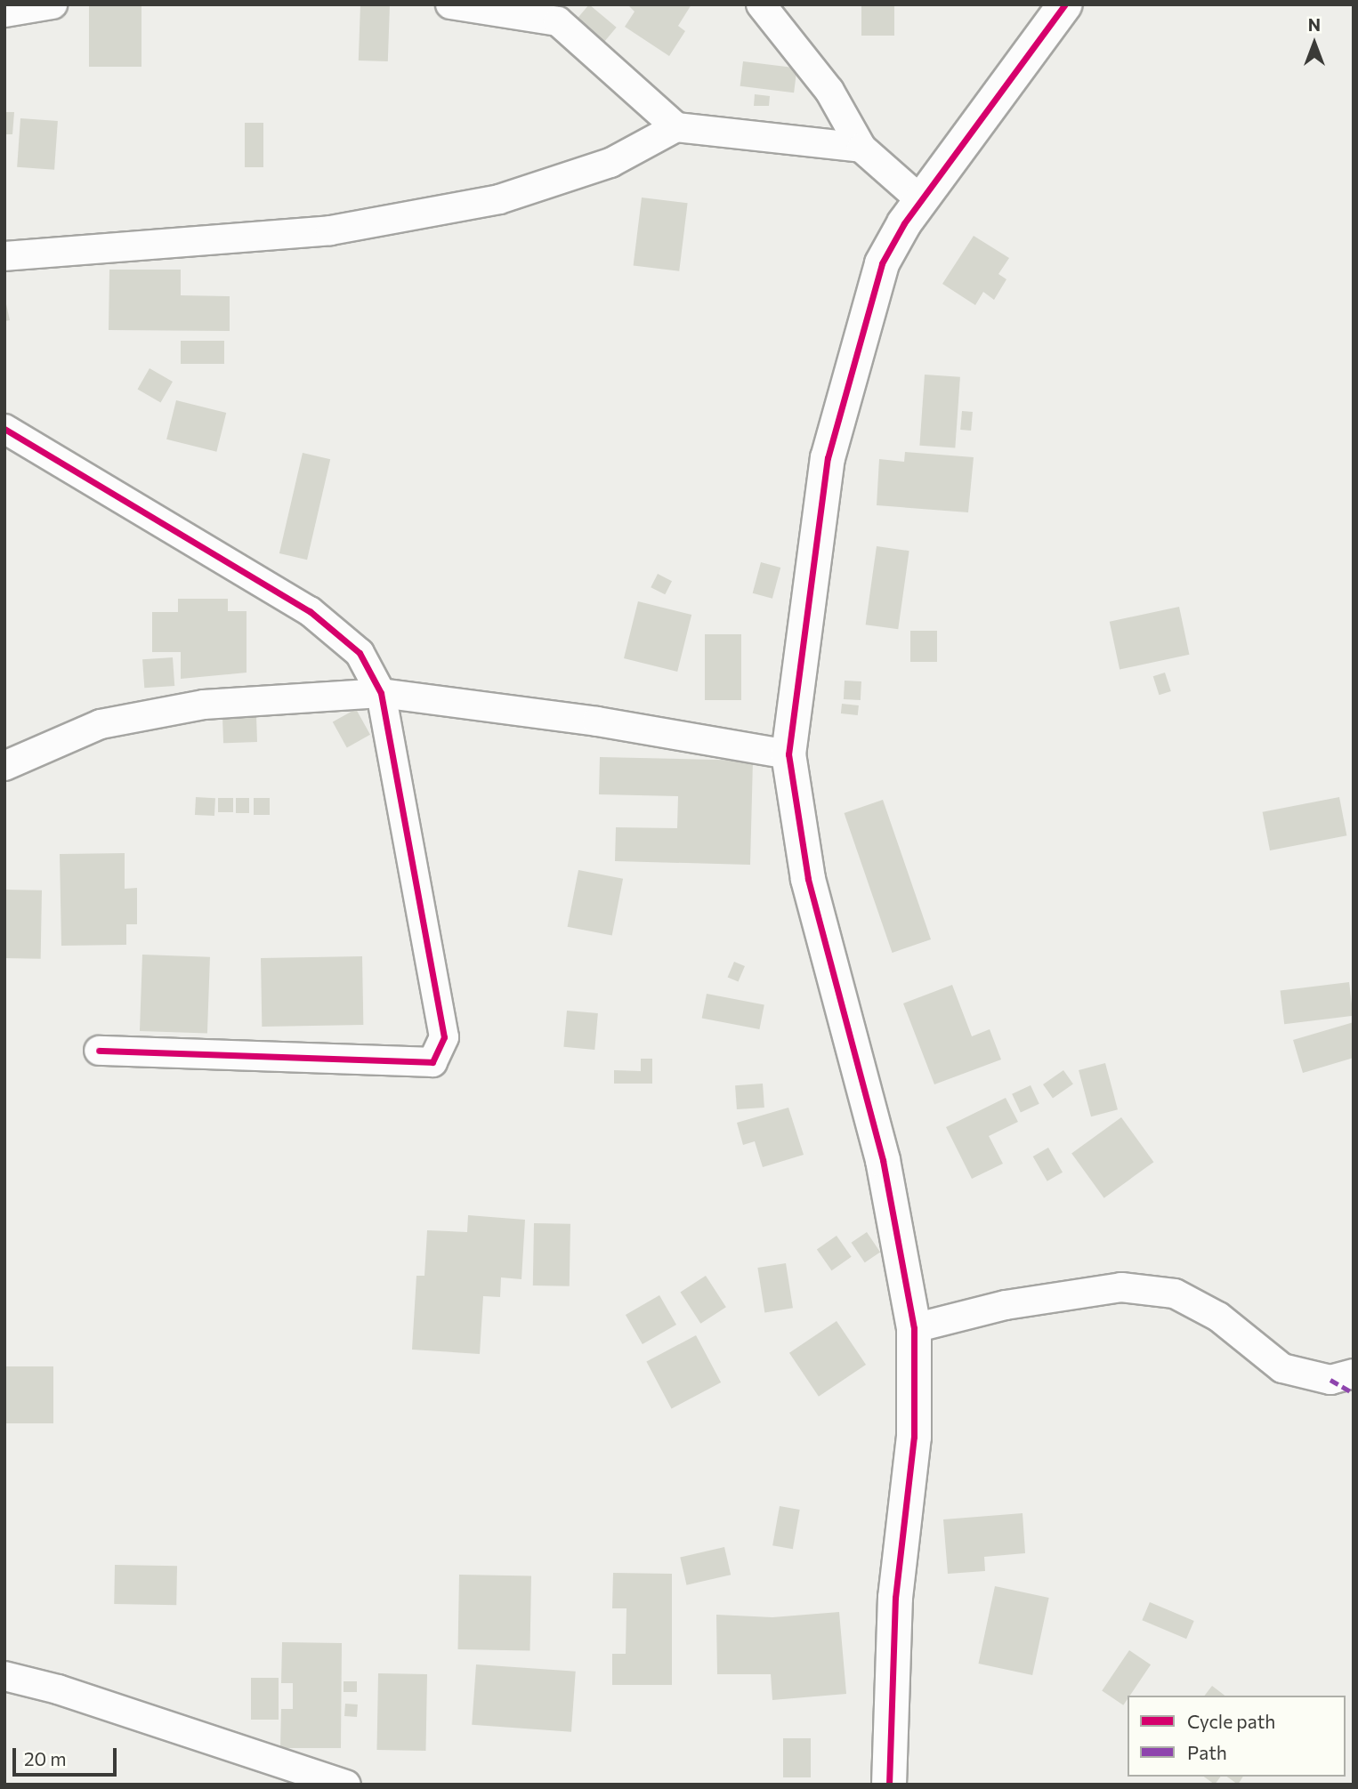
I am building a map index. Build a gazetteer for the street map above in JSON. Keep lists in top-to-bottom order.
{
  "legend": ["Cycle path", "Path"],
  "scale_bar": "20 m",
  "north": "top"
}
